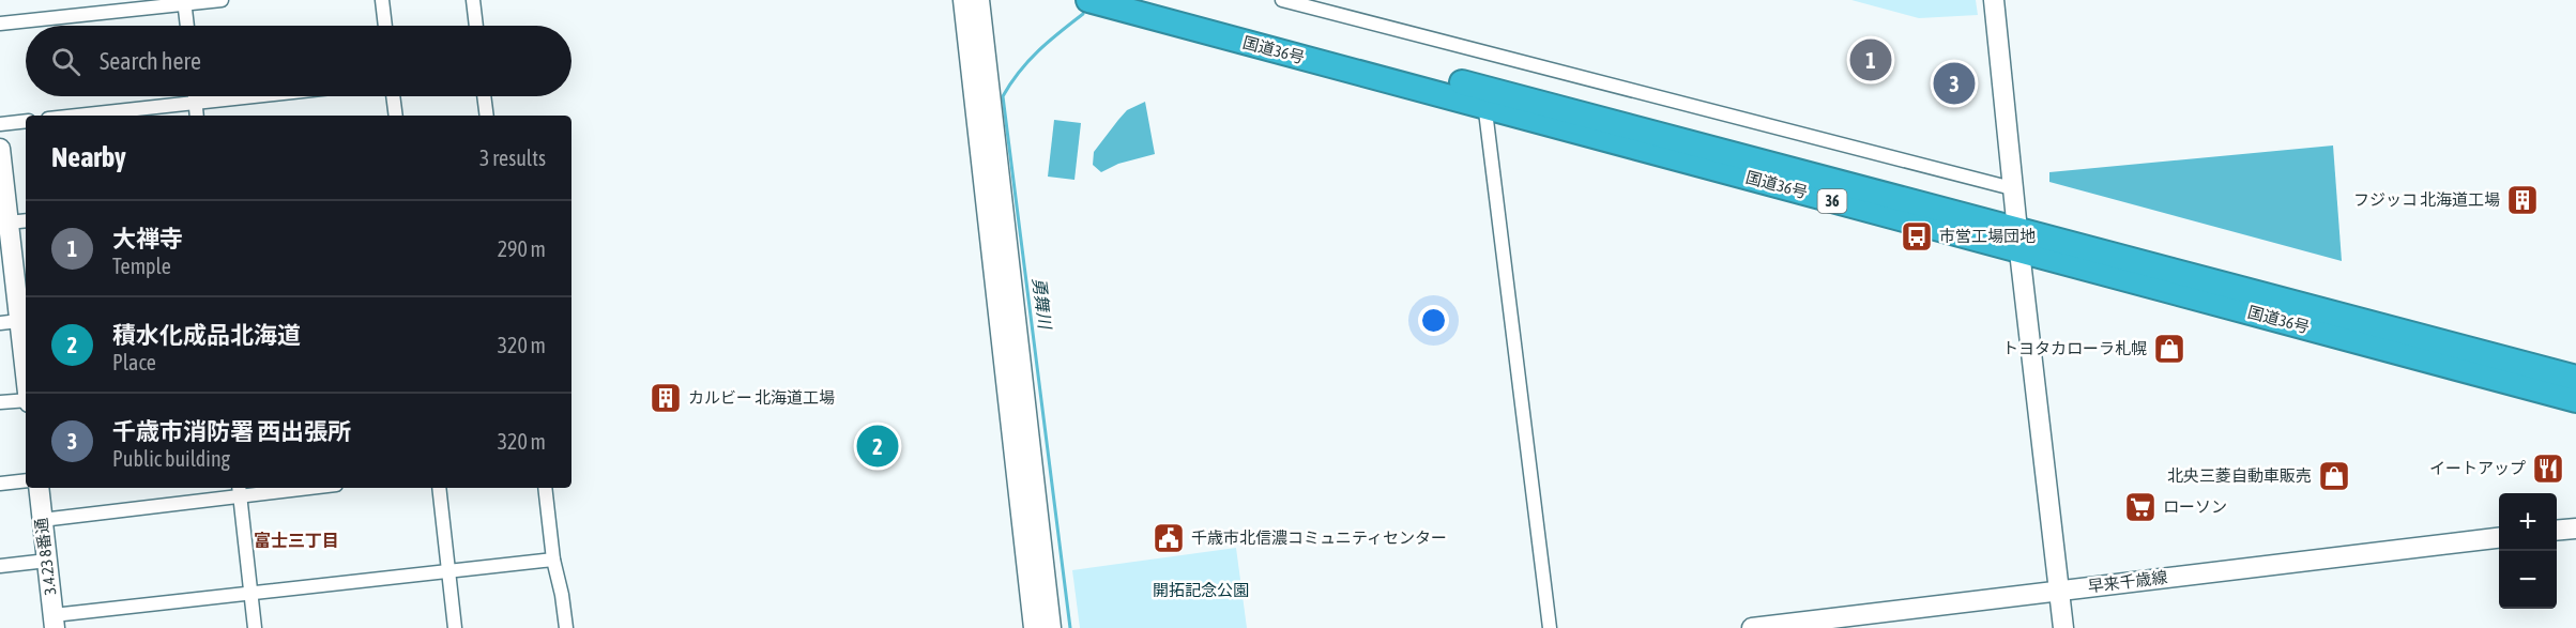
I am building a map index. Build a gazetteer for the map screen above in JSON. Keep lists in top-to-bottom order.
{
  "streets": {
    "highway": ["国道36号", "36"],
    "street": ["3.4.23 8番通", "早来千歳線"]
  },
  "districts": ["富士三丁目"],
  "water": ["勇舞川"],
  "parks": ["開拓記念公園"],
  "places": {
    "building": ["フジッコ 北海道工場", "カルビー 北海道工場"],
    "bus stop": ["市営工場団地"],
    "shop": ["トヨタカローラ札幌", "北央三菱自動車販売"],
    "restaurant": ["イートアップ"],
    "supermarket": ["ローソン"],
    "public building": ["千歳市北信濃コミュニティセンター"]
  },
  "page": {
    "search": "Search here",
    "pins": ["1", "3", "2"],
    "heading": ["Nearby", "3 results"],
    "list": [
      {
        "mark": "1",
        "name": "大禅寺",
        "note": "Temple",
        "value": "290 m"
      },
      {
        "mark": "2",
        "name": "積水化成品北海道",
        "note": "Place",
        "value": "320 m"
      },
      {
        "mark": "3",
        "name": "千歳市消防署 西出張所",
        "note": "Public building",
        "value": "320 m"
      }
    ],
    "map_buttons": ["+", "−"]
  }
}
